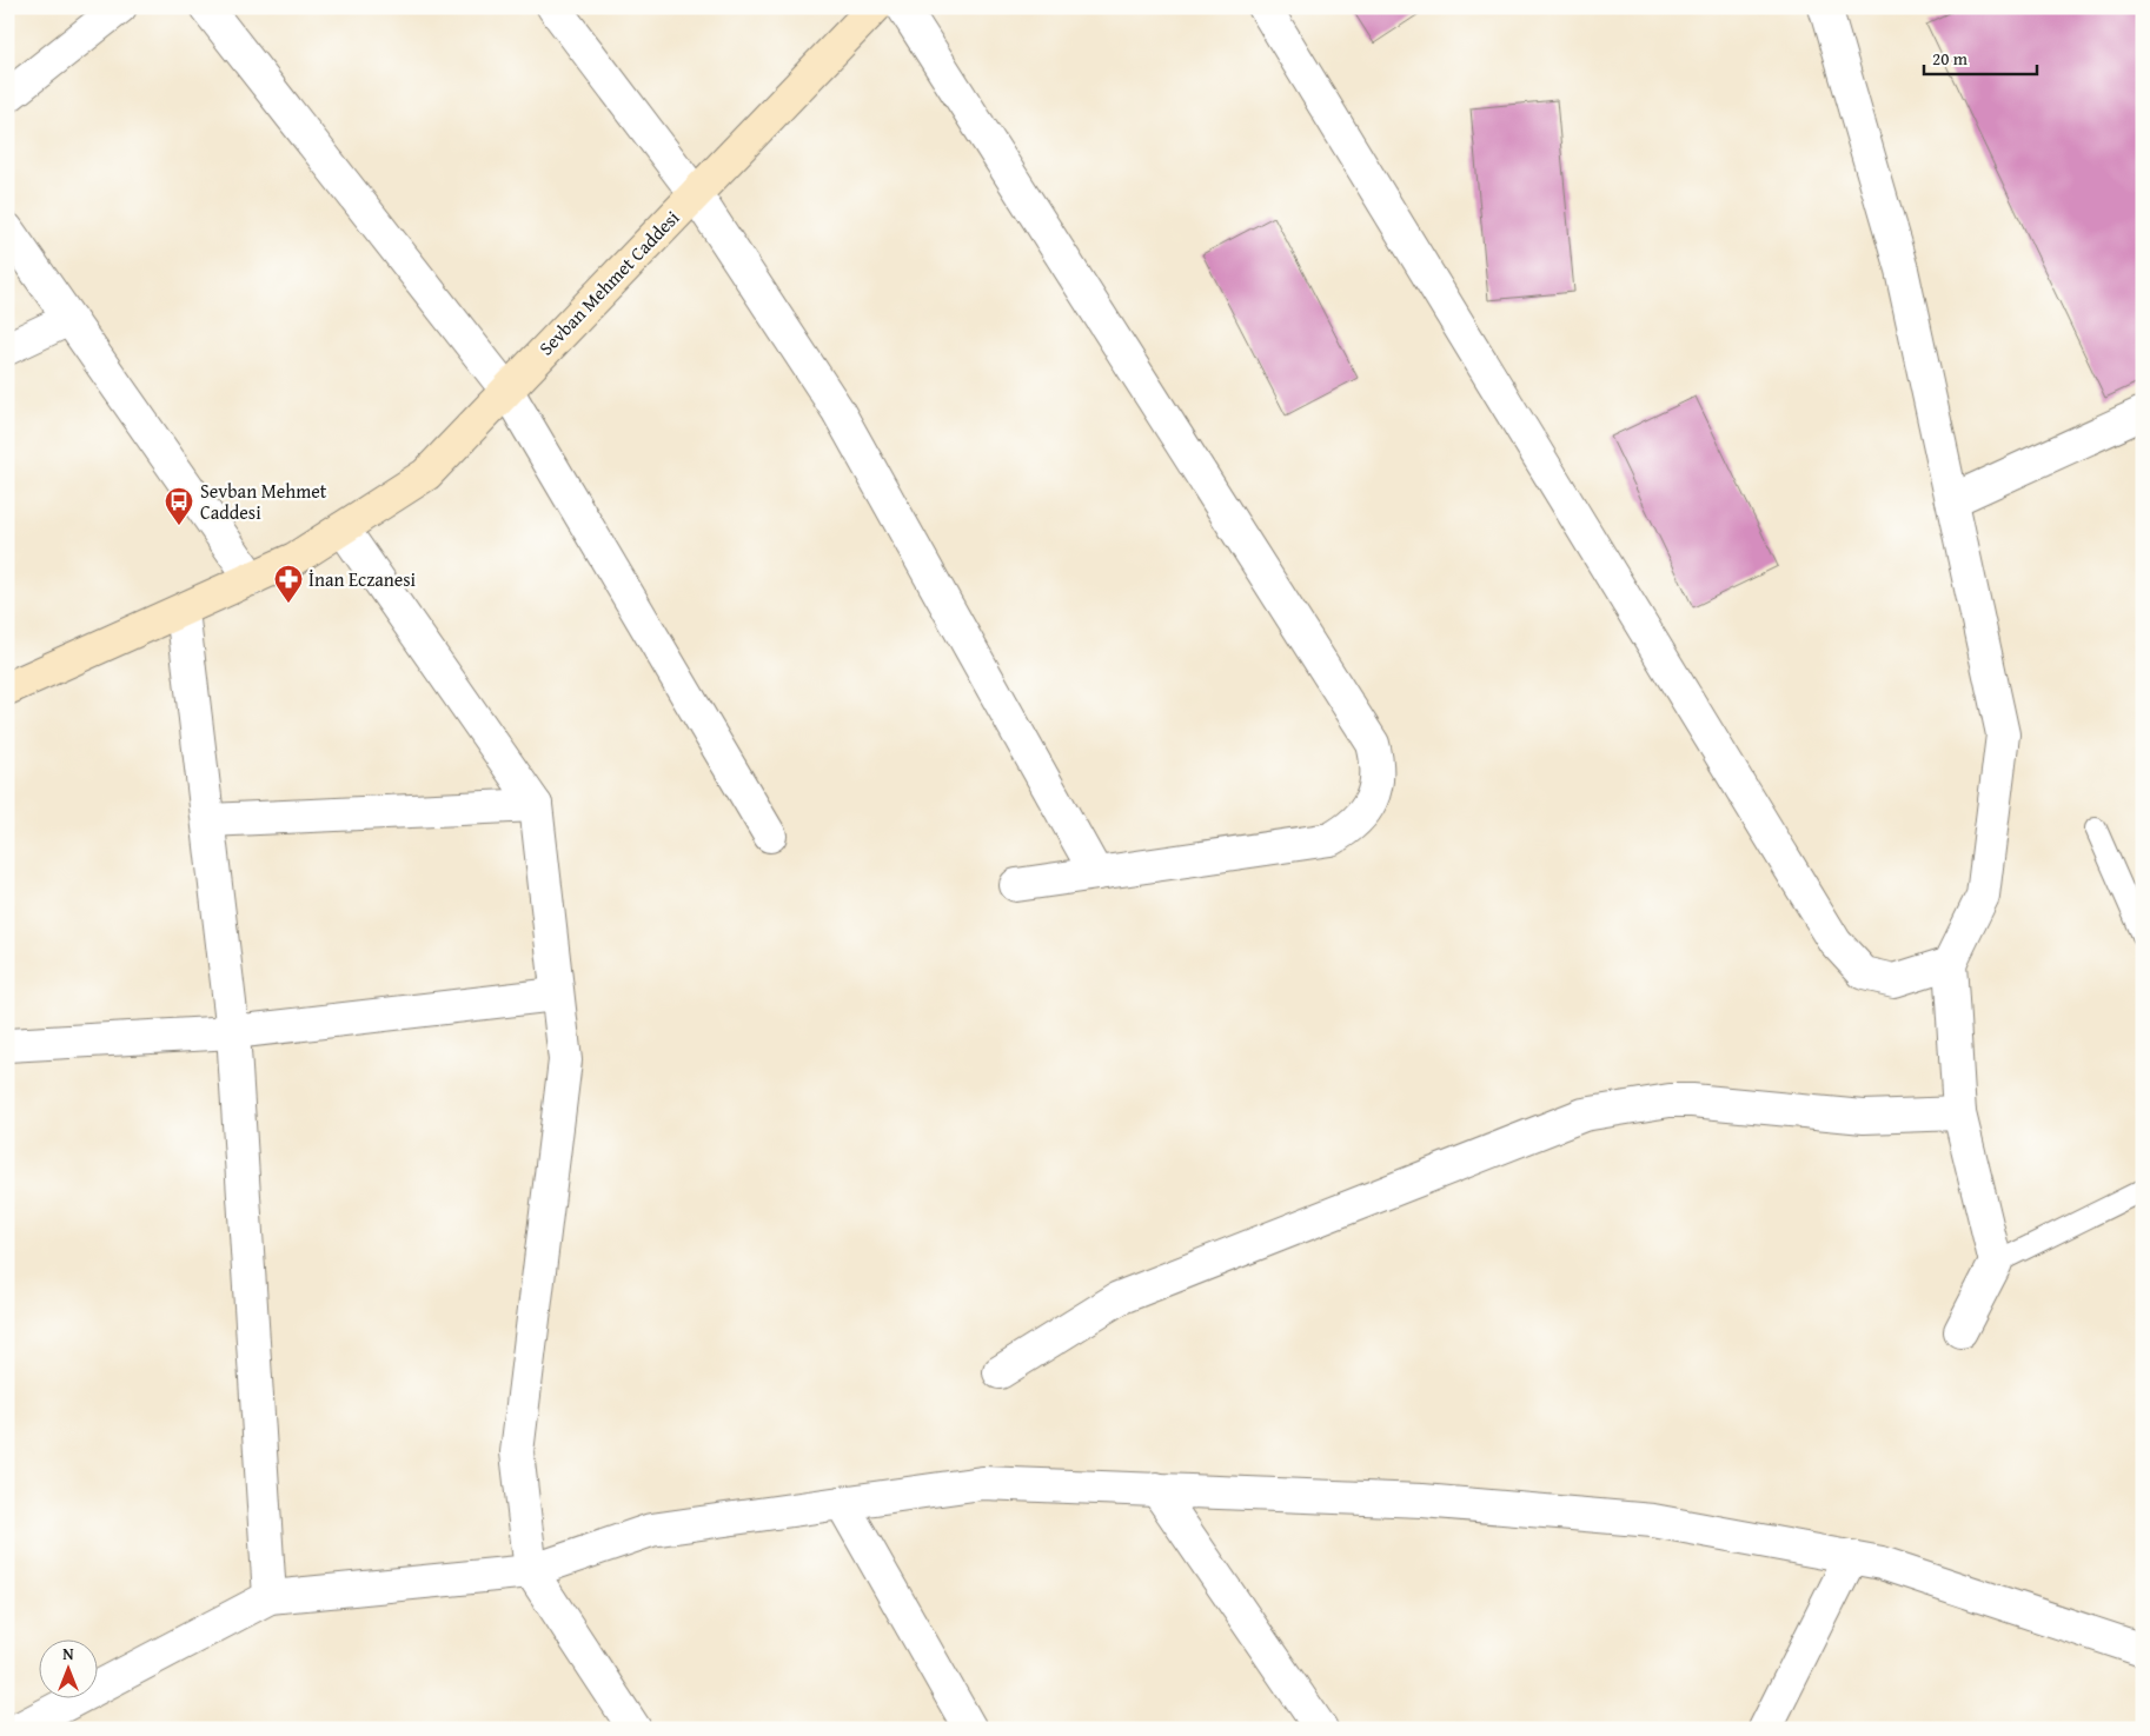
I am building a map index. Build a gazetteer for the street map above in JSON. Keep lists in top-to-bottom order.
{
  "streets": {
    "main road": ["Sevban Mehmet Caddesi"]
  },
  "places": {
    "bus stop": ["Sevban Mehmet Caddesi"],
    "pharmacy": ["İnan Eczanesi"]
  },
  "scale_bar": "20 m",
  "north": "top"
}
